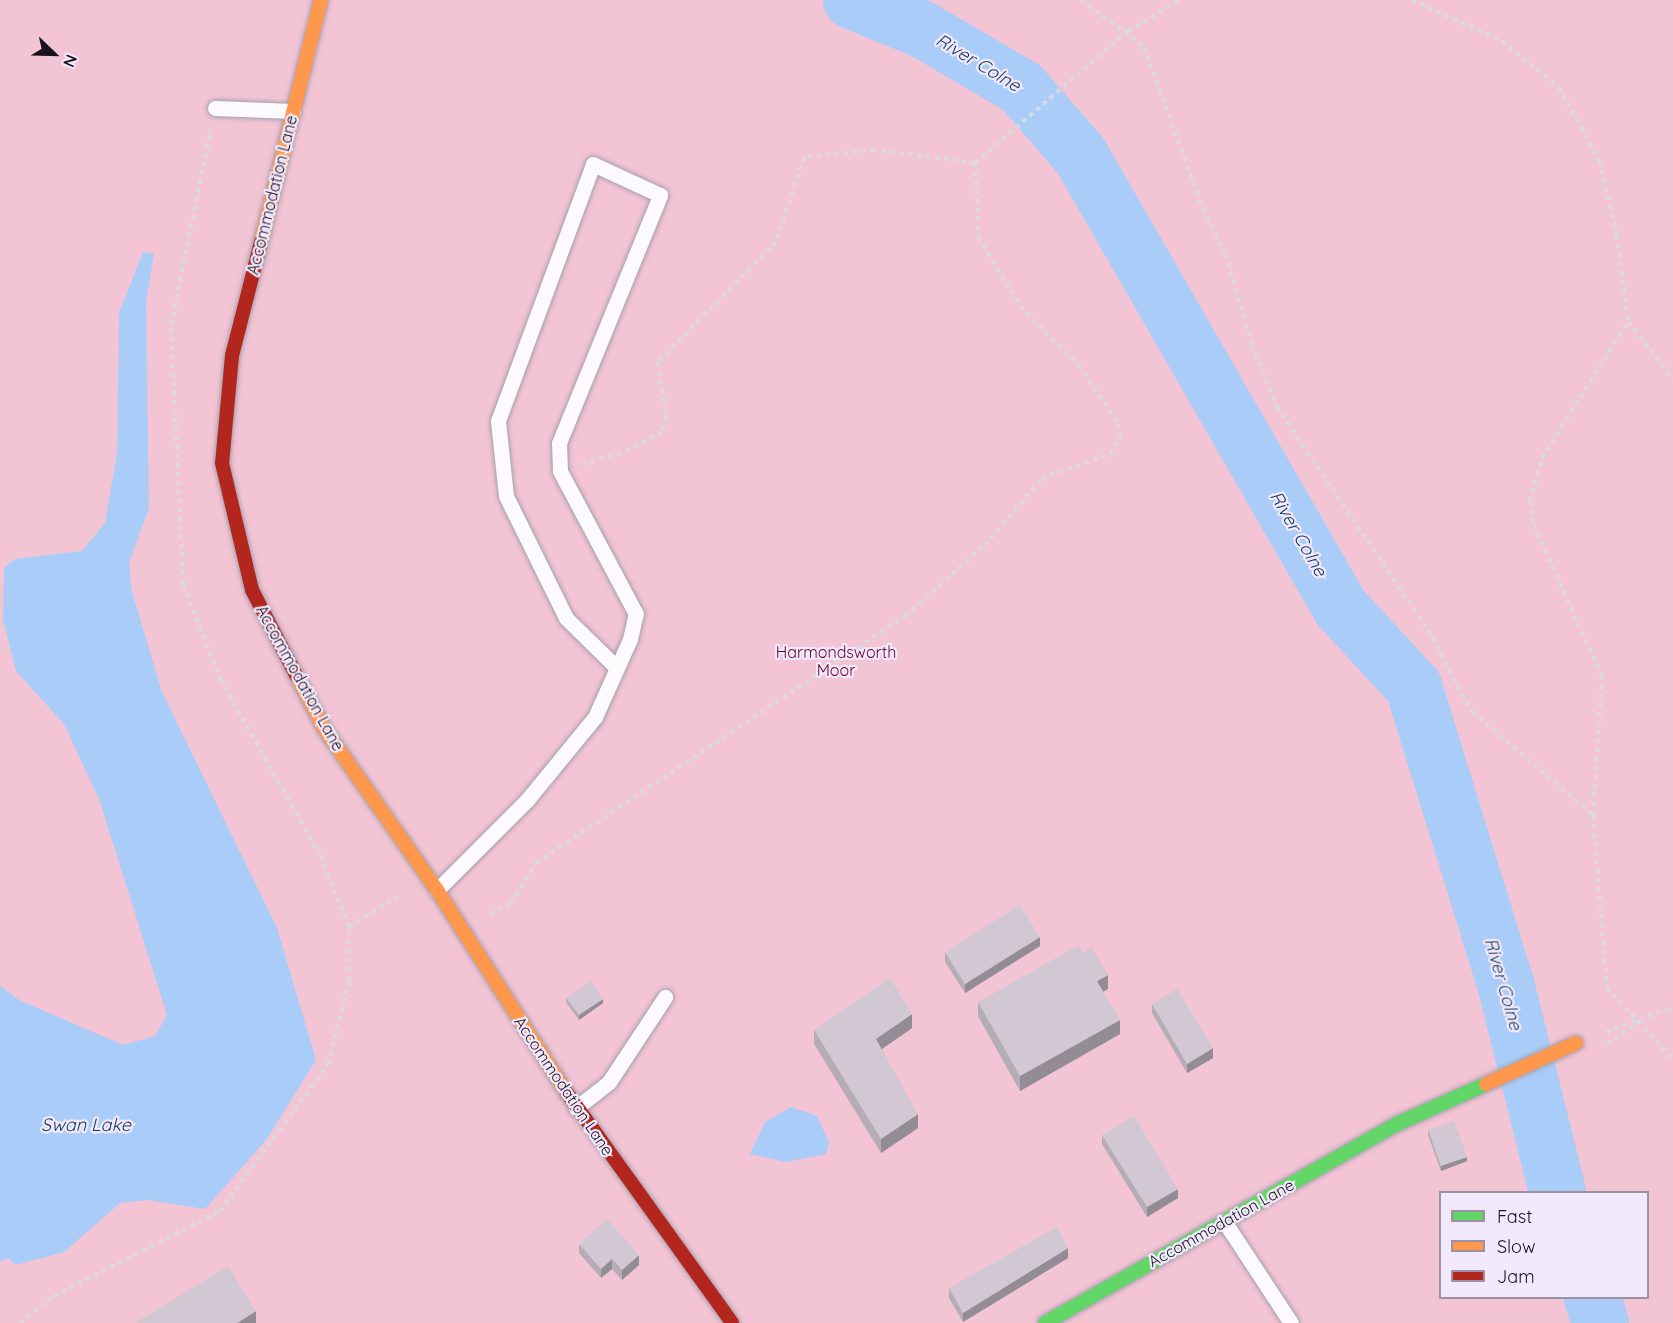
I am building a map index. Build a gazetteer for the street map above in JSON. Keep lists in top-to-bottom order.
{
  "streets": {
    "street": ["Accommodation Lane"]
  },
  "water": ["River Colne", "Swan Lake"],
  "parks": ["Harmondsworth Moor"],
  "legend": ["Fast", "Slow", "Jam"],
  "north": "bottom right"
}
